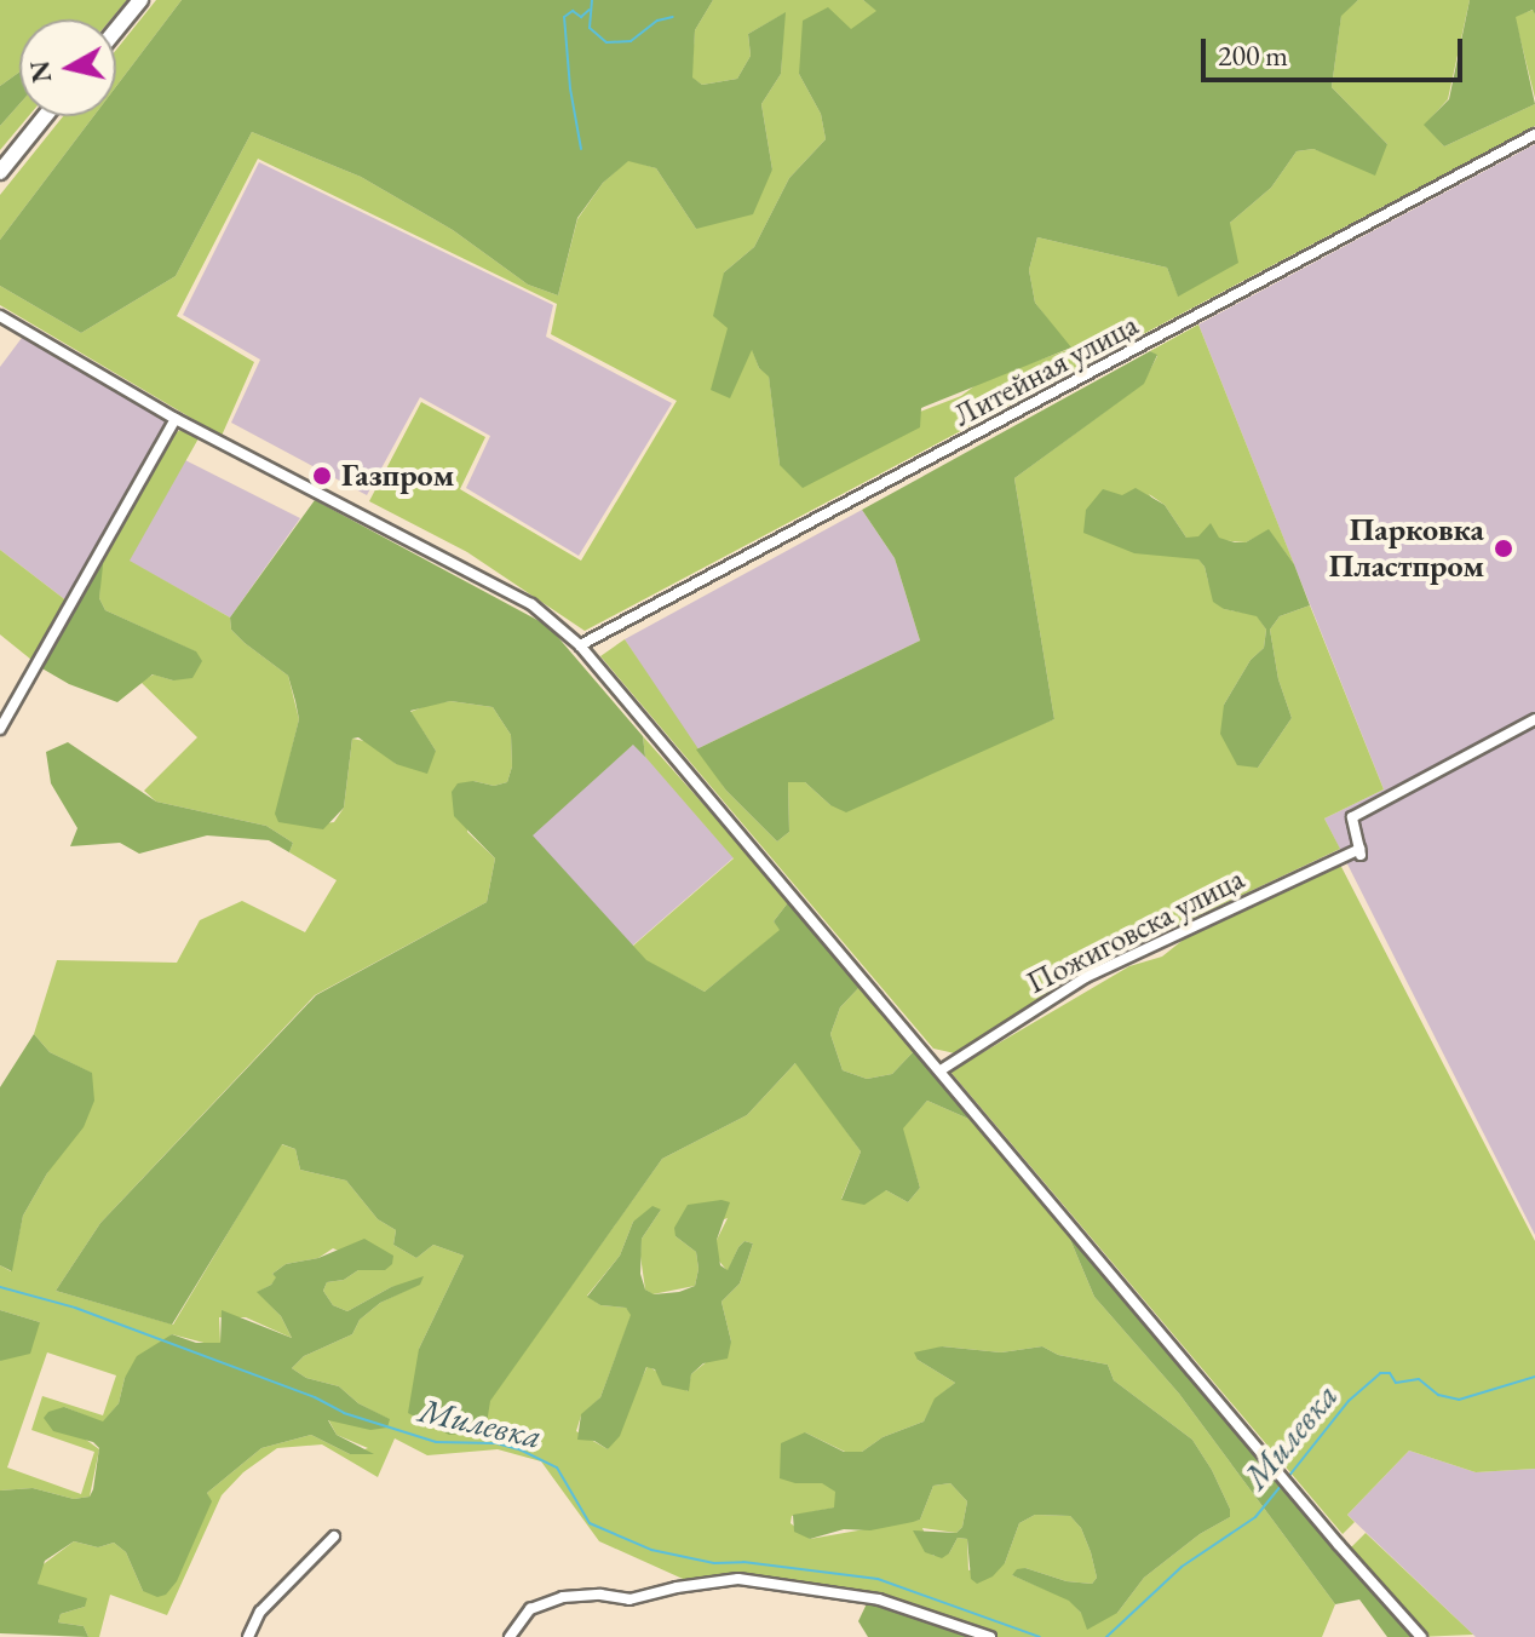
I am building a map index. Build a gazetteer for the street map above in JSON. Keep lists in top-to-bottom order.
{
  "streets": {
    "street": ["Литейная улица", "Пожиговска улица"]
  },
  "water": ["Милевка"],
  "places": ["Газпром", "Парковка Пластпром"],
  "scale_bar": "200 m",
  "north": "left"
}
